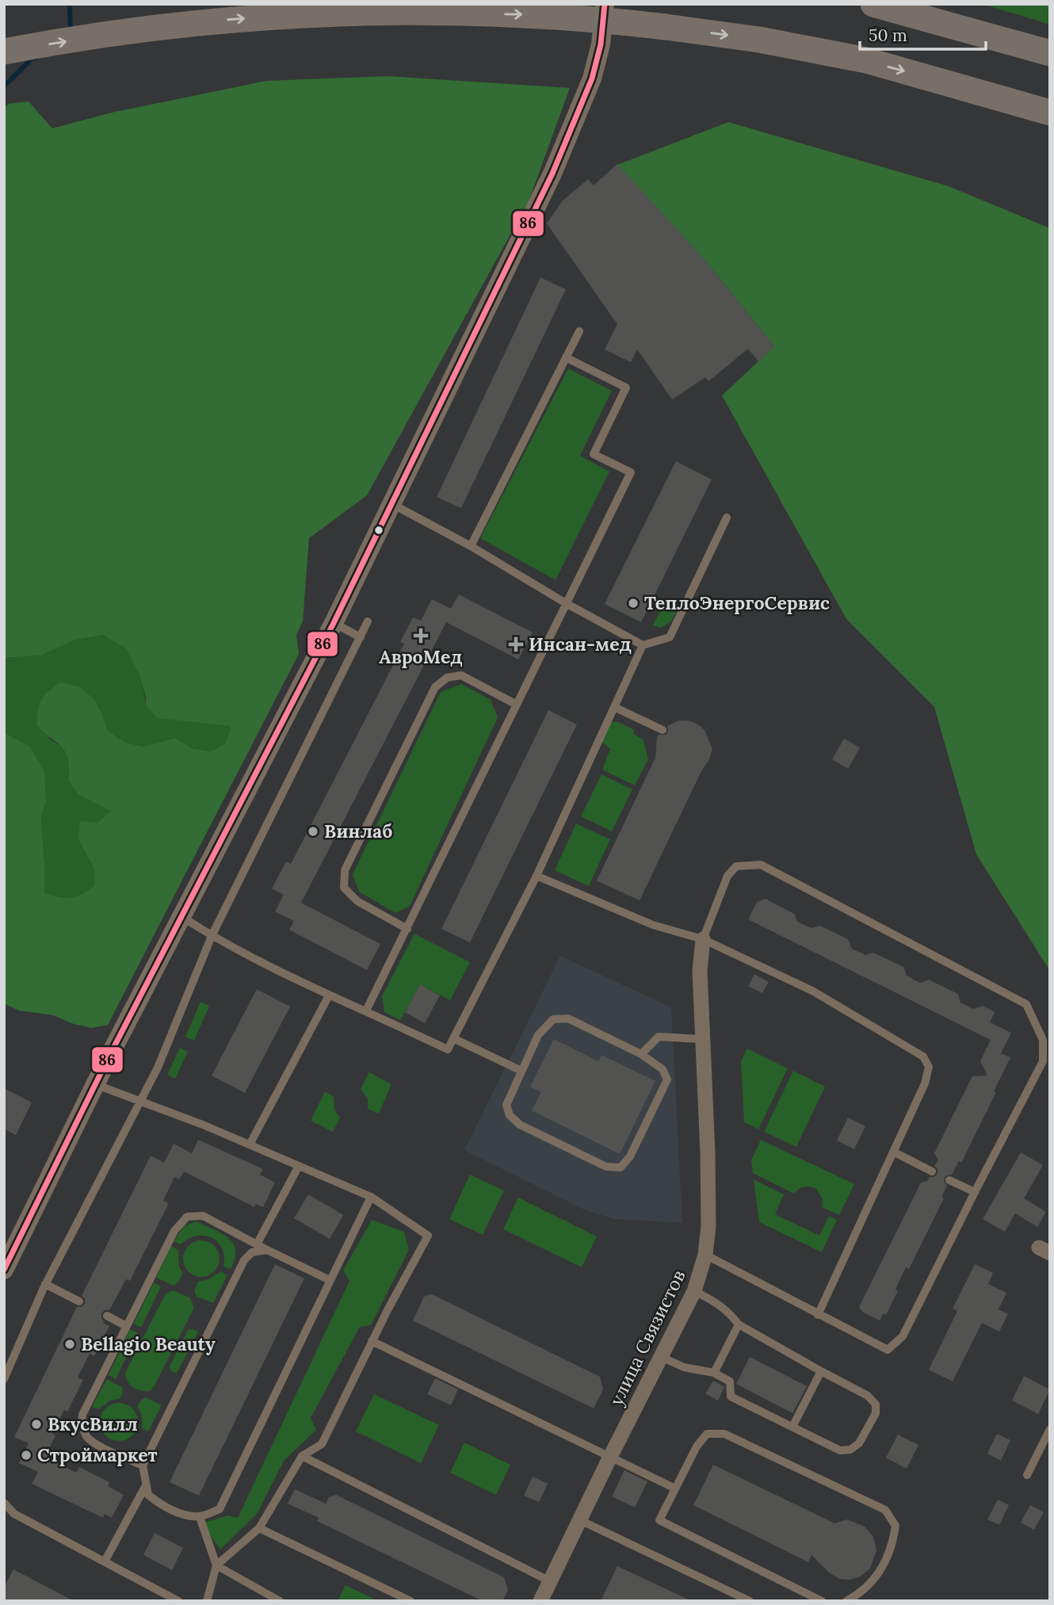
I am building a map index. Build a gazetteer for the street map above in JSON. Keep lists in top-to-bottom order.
{
  "streets": {
    "street": ["улица Связистов"]
  },
  "places": {
    "other": [
      "ТеплоЭнергоСервис",
      "Винлаб",
      "Bellagio Beauty",
      "ВкусВилл",
      "Строймаркет"
    ],
    "health": ["АвроМед", "Инсан-мед"]
  },
  "lines": ["transit line 86"],
  "scale_bar": "50 m"
}
